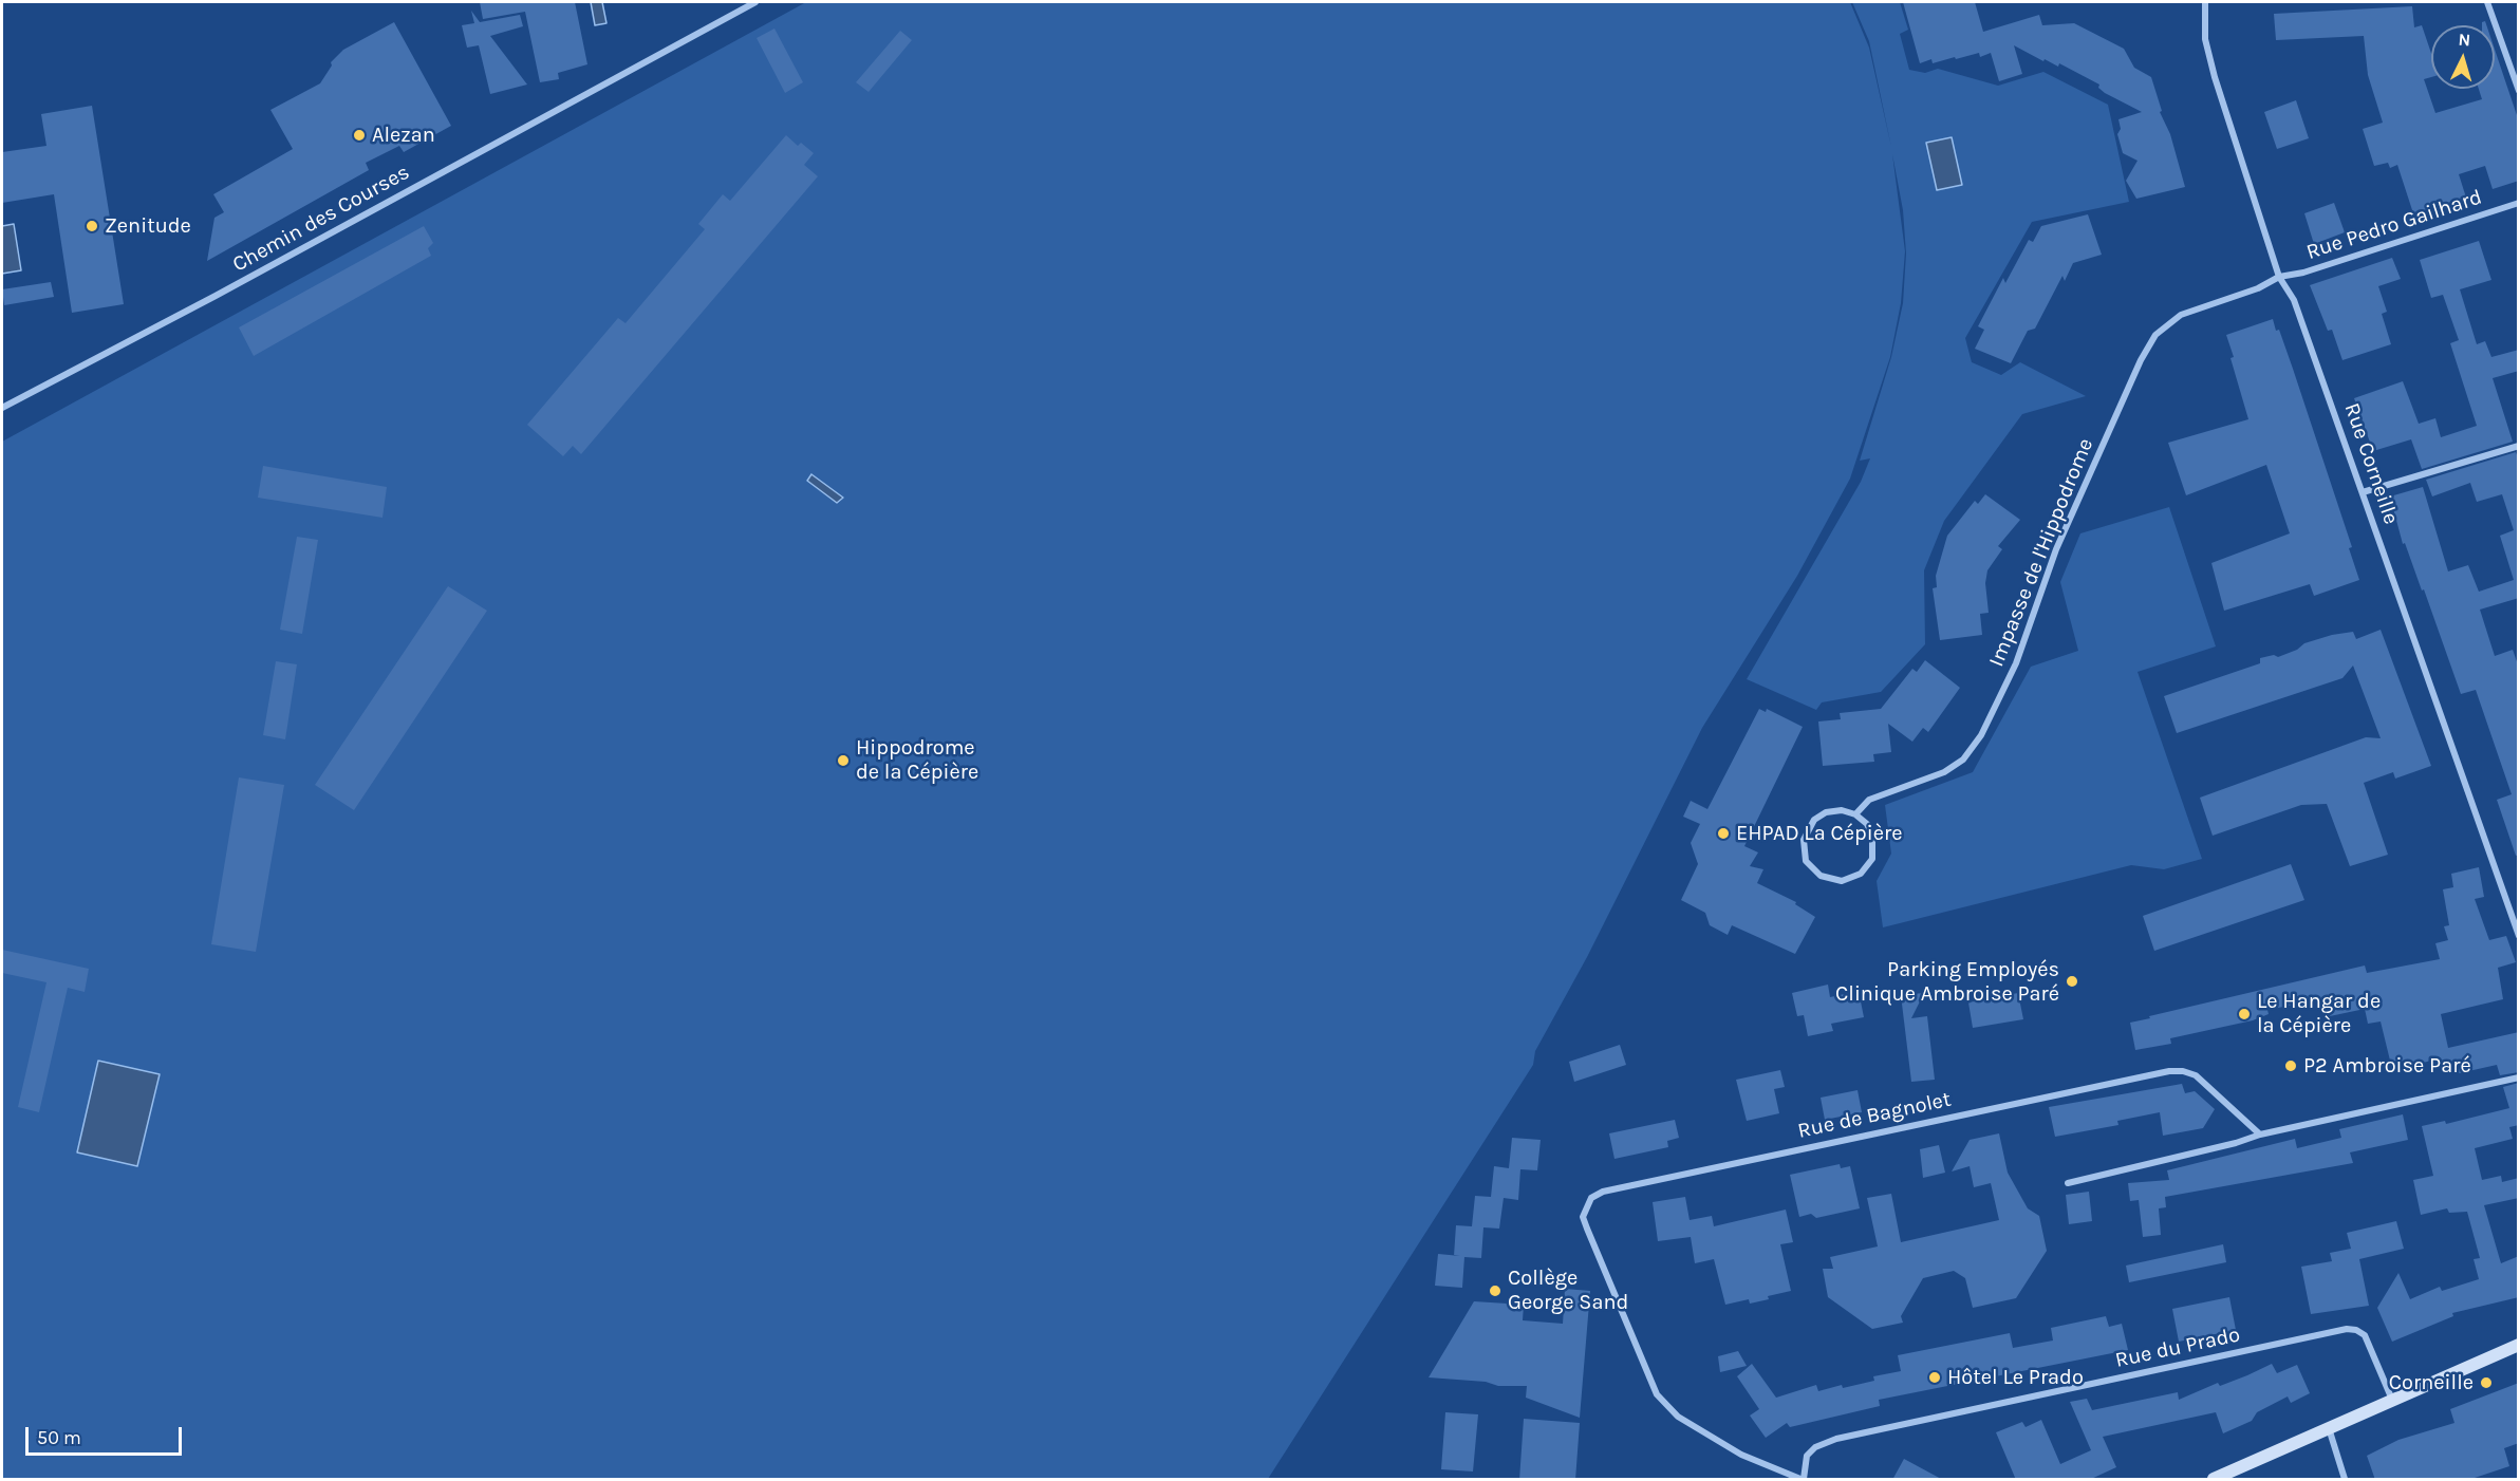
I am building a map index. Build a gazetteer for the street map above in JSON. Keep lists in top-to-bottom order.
{
  "streets": {
    "street": [
      "Chemin des Courses",
      "Rue Pedro Gailhard",
      "Rue Corneille",
      "Impasse de l'Hippodrome",
      "Rue de Bagnolet",
      "Rue du Prado"
    ]
  },
  "crossings": [
    ["Rue Pedro Gailhard", "Rue Corneille"],
    ["Rue Pedro Gailhard", "Impasse de l'Hippodrome"],
    ["Rue Corneille", "Impasse de l'Hippodrome"],
    ["Rue de Bagnolet", "Rue du Prado"]
  ],
  "places": [
    "Alezan",
    "Zenitude",
    "Hippodrome de la Cépière",
    "EHPAD La Cépière",
    "Parking Employés Clinique Ambroise Paré",
    "Le Hangar de la Cépière",
    "P2 Ambroise Paré",
    "Collège George Sand",
    "Hôtel Le Prado",
    "Corneille"
  ],
  "scale_bar": "50 m",
  "north": "top"
}
